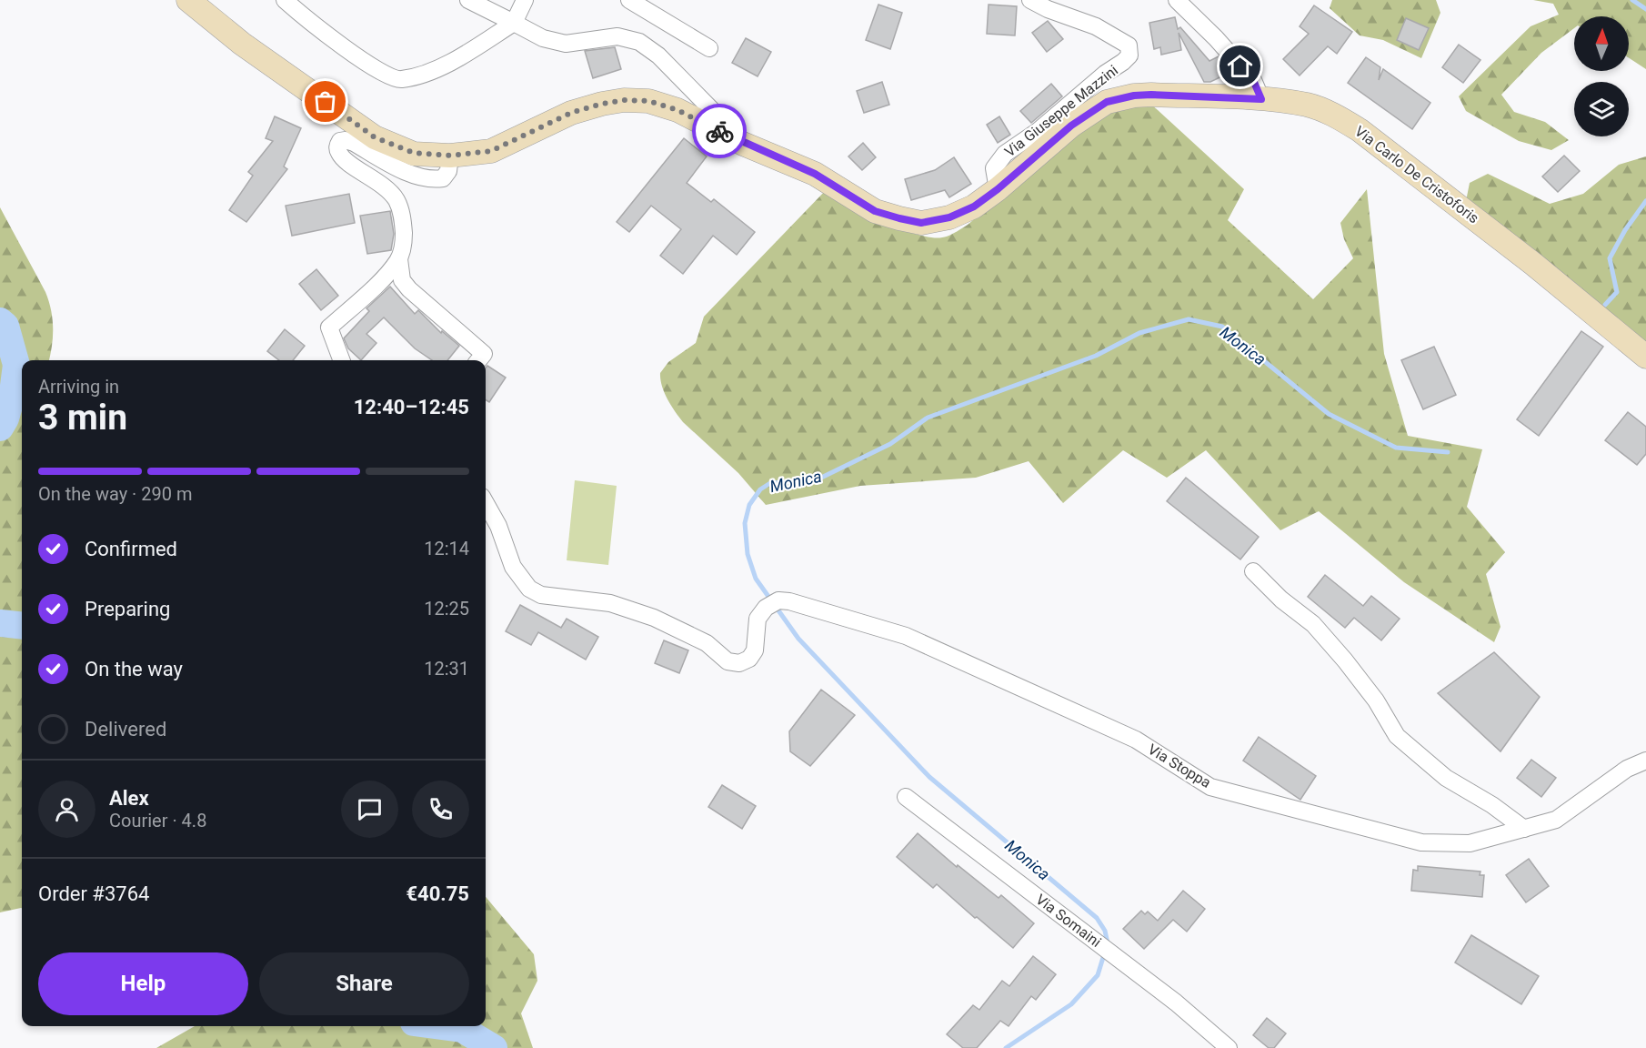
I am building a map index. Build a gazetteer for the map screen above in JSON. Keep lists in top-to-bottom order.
{
  "streets": {
    "main road": ["Via Carlo De Cristoforis"],
    "street": ["Via Giuseppe Mazzini", "Via Stoppa", "Via Somaini"]
  },
  "crossings": [
    ["Via Giuseppe Mazzini", "Via Carlo De Cristoforis"]
  ],
  "water": ["Monica"],
  "north": "top",
  "page": {
    "heading": ["3 min", "Arriving in", "12:40–12:45"],
    "panel": [
      "Alex",
      "Courier · 4.8",
      "Order #3764",
      "€40.75"
    ],
    "bar": "On the way · 290 m",
    "list": [
      ["Confirmed", "12:14"],
      ["Preparing", "12:25"],
      ["On the way", "12:31"],
      "Delivered"
    ],
    "buttons": ["Help", "Share"]
  }
}
